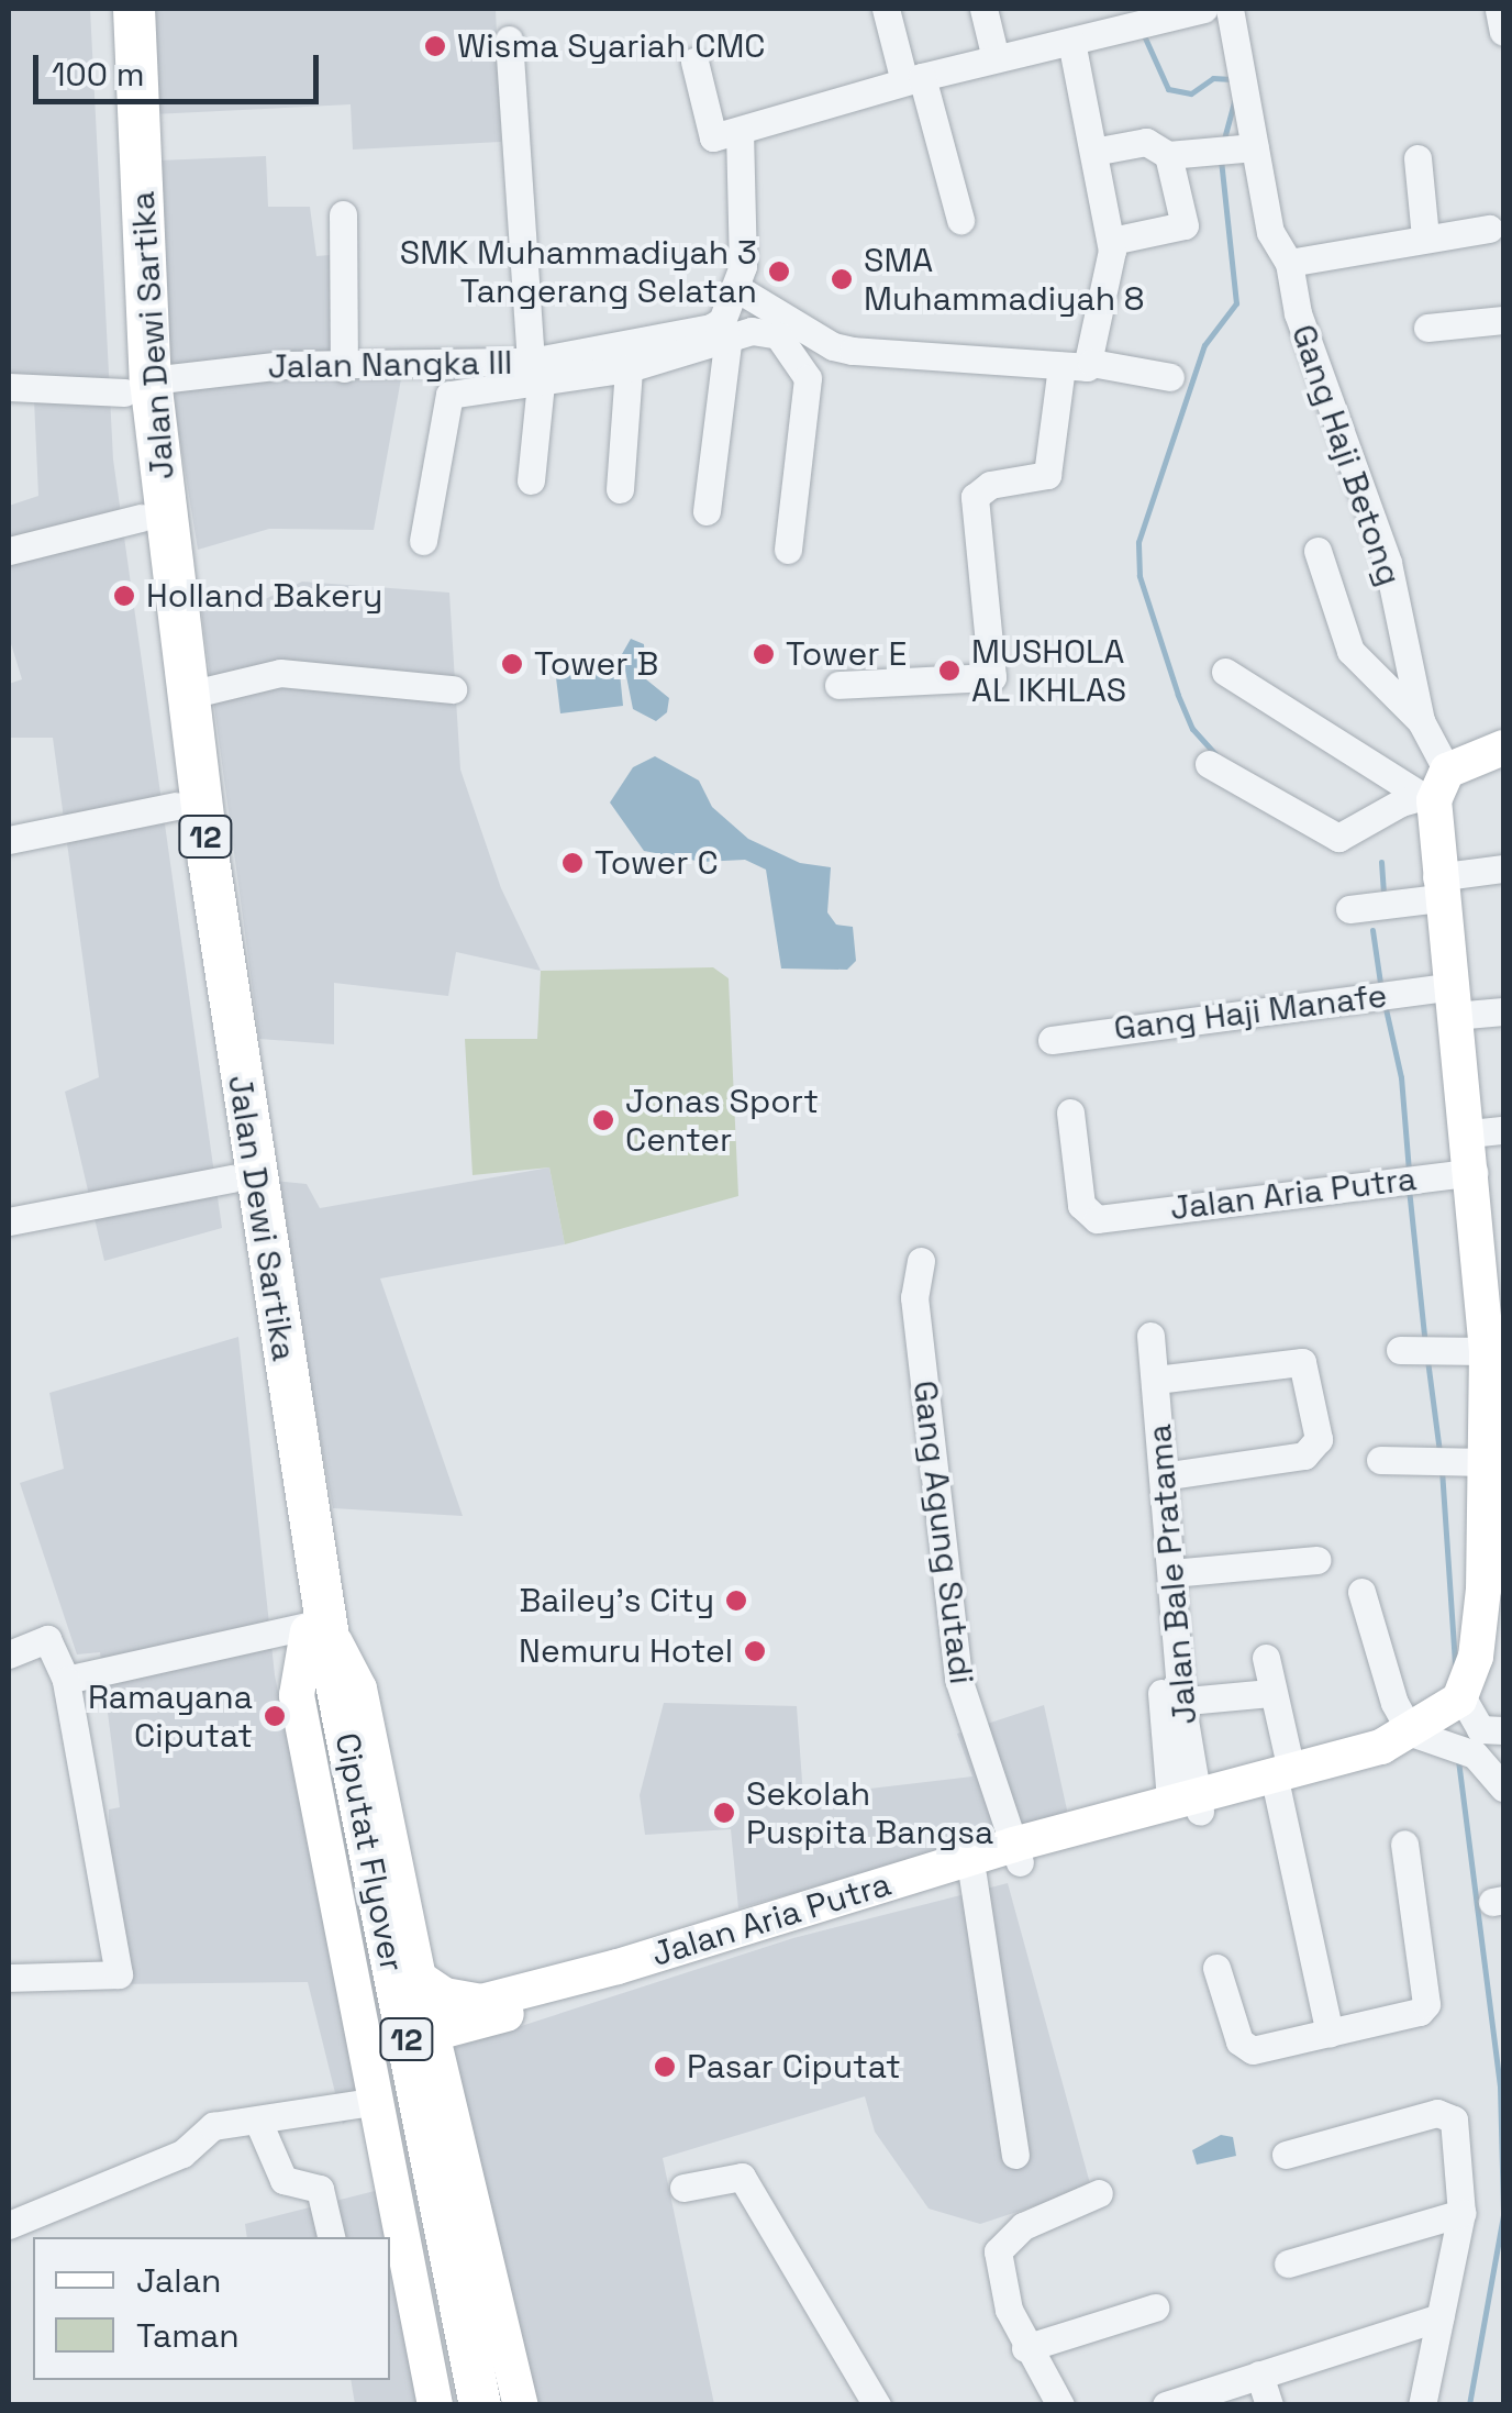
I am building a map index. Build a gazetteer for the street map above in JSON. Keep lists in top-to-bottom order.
{
  "streets": {
    "highway": ["Jalan Dewi Sartika", "12", "Ciputat Flyover"],
    "main road": ["Jalan Aria Putra"],
    "street": [
      "Jalan Nangka III",
      "Gang Haji Betong",
      "Gang Haji Manafe",
      "Gang Agung Sutadi",
      "Jalan Bale Pratama"
    ]
  },
  "crossings": [
    ["Jalan Dewi Sartika", "Jalan Nangka III"],
    ["Jalan Dewi Sartika", "Jalan Aria Putra"],
    ["Jalan Dewi Sartika", "Ciputat Flyover"],
    ["Jalan Aria Putra", "Gang Agung Sutadi"],
    ["Jalan Aria Putra", "Jalan Bale Pratama"]
  ],
  "places": [
    "Wisma Syariah CMC",
    "SMK Muhammadiyah 3 Tangerang Selatan",
    "SMA Muhammadiyah 8",
    "Holland Bakery",
    "Tower E",
    "Tower B",
    "MUSHOLA AL IKHLAS",
    "Tower C",
    "Jonas Sport Center",
    "Bailey's City",
    "Nemuru Hotel",
    "Ramayana Ciputat",
    "Sekolah Puspita Bangsa",
    "Pasar Ciputat"
  ],
  "legend": ["Jalan", "Taman"],
  "scale_bar": "100 m"
}
